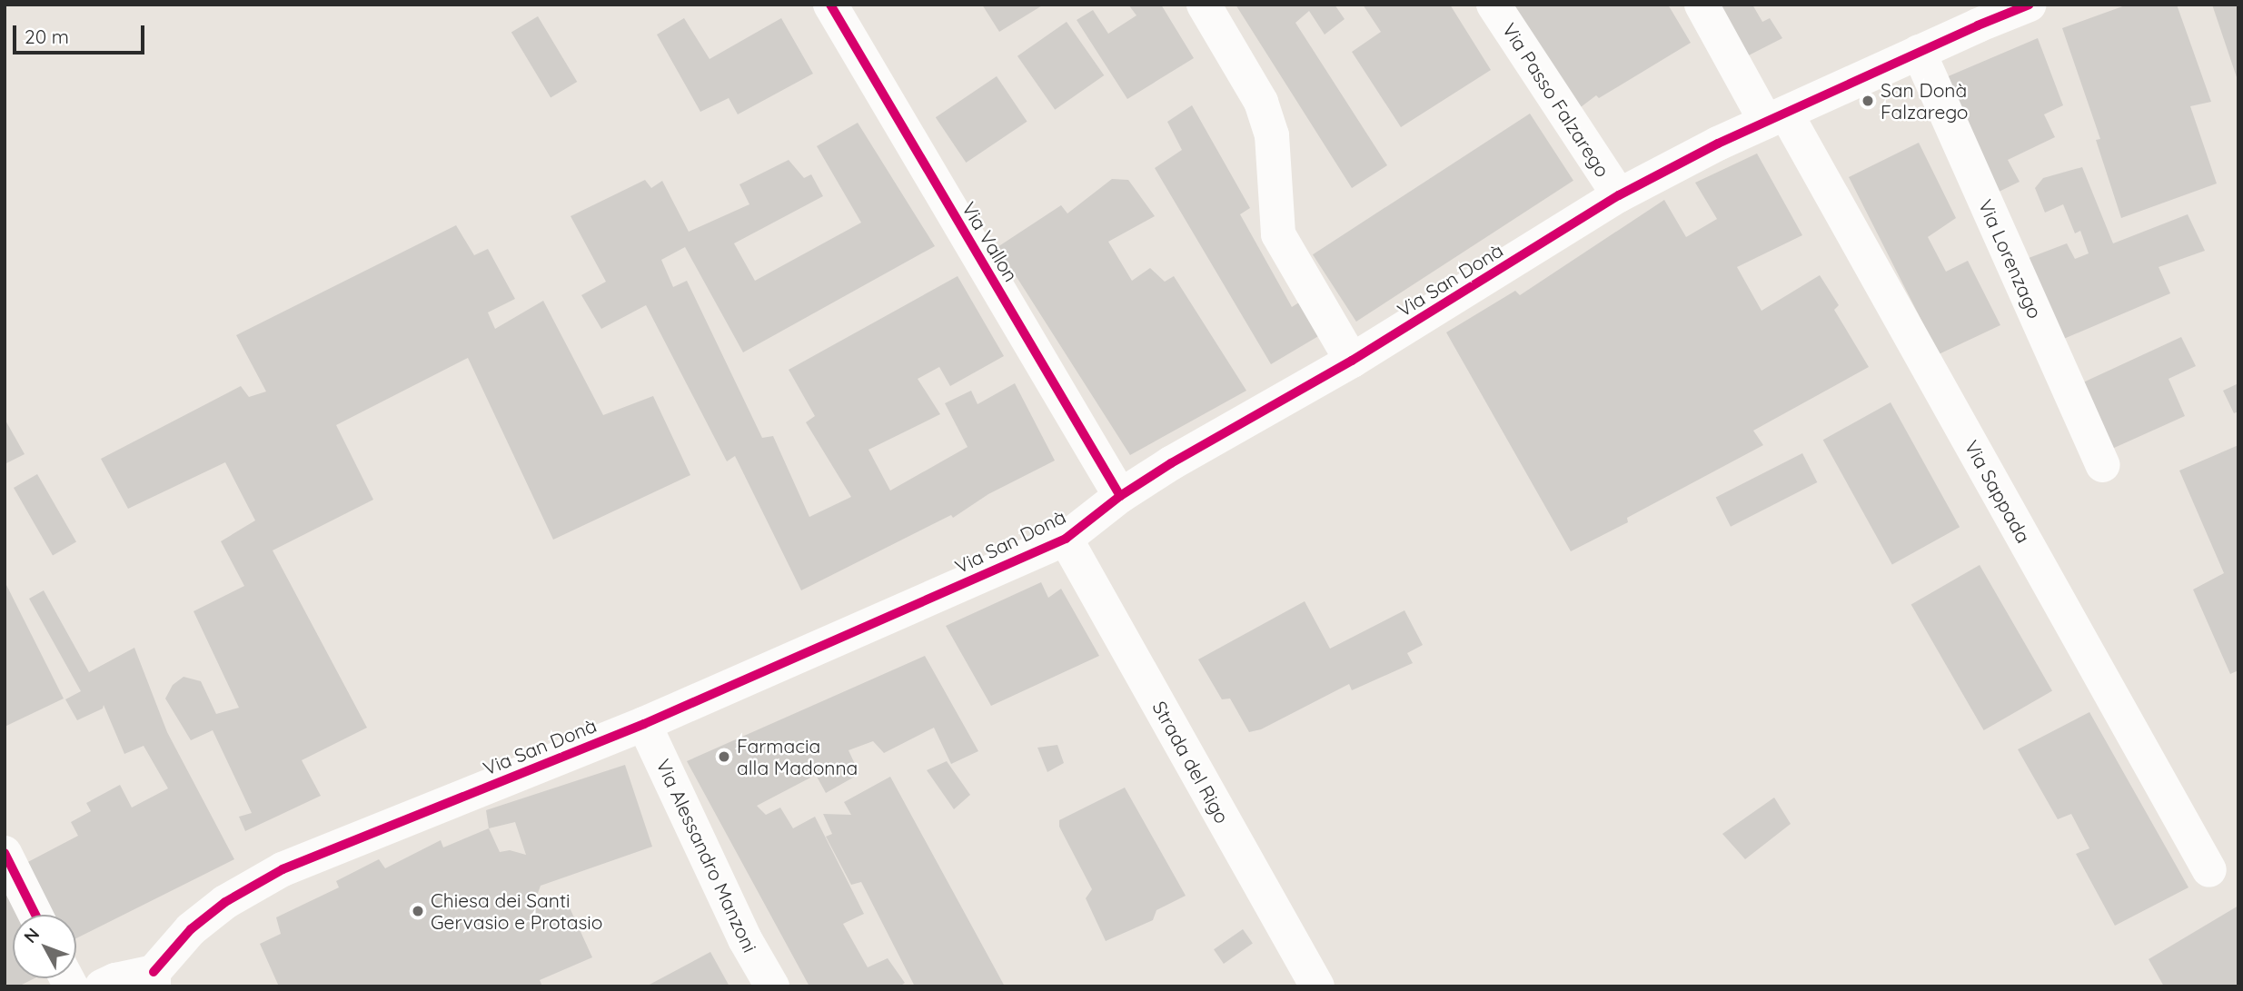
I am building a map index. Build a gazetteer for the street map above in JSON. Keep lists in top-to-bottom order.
{
  "streets": {
    "street": [
      "Via Passo Falzarego",
      "Via Vallon",
      "Via Lorenzago",
      "Via San Donà",
      "Via Sappada",
      "Strada del Rigo",
      "Via Alessandro Manzoni"
    ]
  },
  "crossings": [
    ["Via Passo Falzarego", "Via San Donà"],
    ["Via Vallon", "Via San Donà"],
    ["Via Lorenzago", "Via San Donà"],
    ["Via San Donà", "Via Sappada"],
    ["Via San Donà", "Strada del Rigo"],
    ["Via San Donà", "Via Alessandro Manzoni"]
  ],
  "places": ["San Donà Falzarego", "Farmacia alla Madonna", "Chiesa dei Santi Gervasio e Protasio"],
  "scale_bar": "20 m",
  "north": "top left"
}
